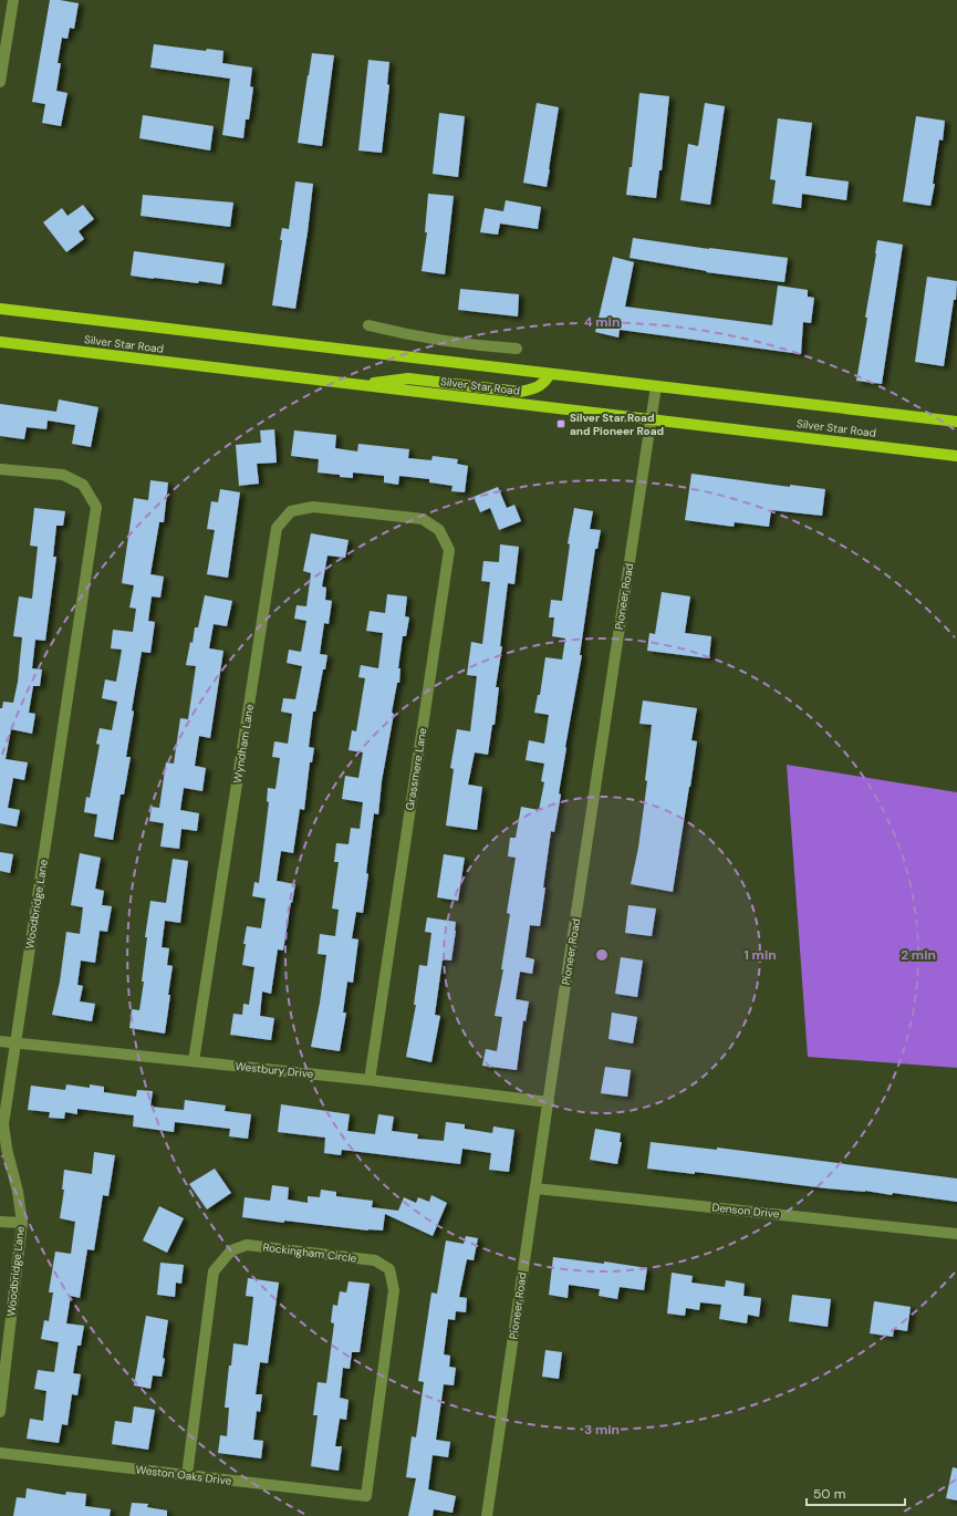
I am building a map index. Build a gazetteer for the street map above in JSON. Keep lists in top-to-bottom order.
{
  "streets": {
    "main road": ["Silver Star Road"],
    "street": [
      "Pioneer Road",
      "Wyndham Lane",
      "Grassmere Lane",
      "Woodbridge Lane",
      "Westbury Drive",
      "Denson Drive",
      "Rockingham Circle",
      "Weston Oaks Drive"
    ]
  },
  "crossings": [
    ["Silver Star Road", "Pioneer Road"],
    ["Pioneer Road", "Westbury Drive"],
    ["Pioneer Road", "Denson Drive"],
    ["Wyndham Lane", "Grassmere Lane"],
    ["Wyndham Lane", "Westbury Drive"],
    ["Grassmere Lane", "Westbury Drive"],
    ["Woodbridge Lane", "Westbury Drive"],
    ["Rockingham Circle", "Weston Oaks Drive"]
  ],
  "places": {
    "transit": ["Silver Star Road and Pioneer Road"]
  },
  "scale_bar": "50 m",
  "rings": [
    "4 min",
    "1 min",
    "2 min",
    "3 min"
  ]
}
